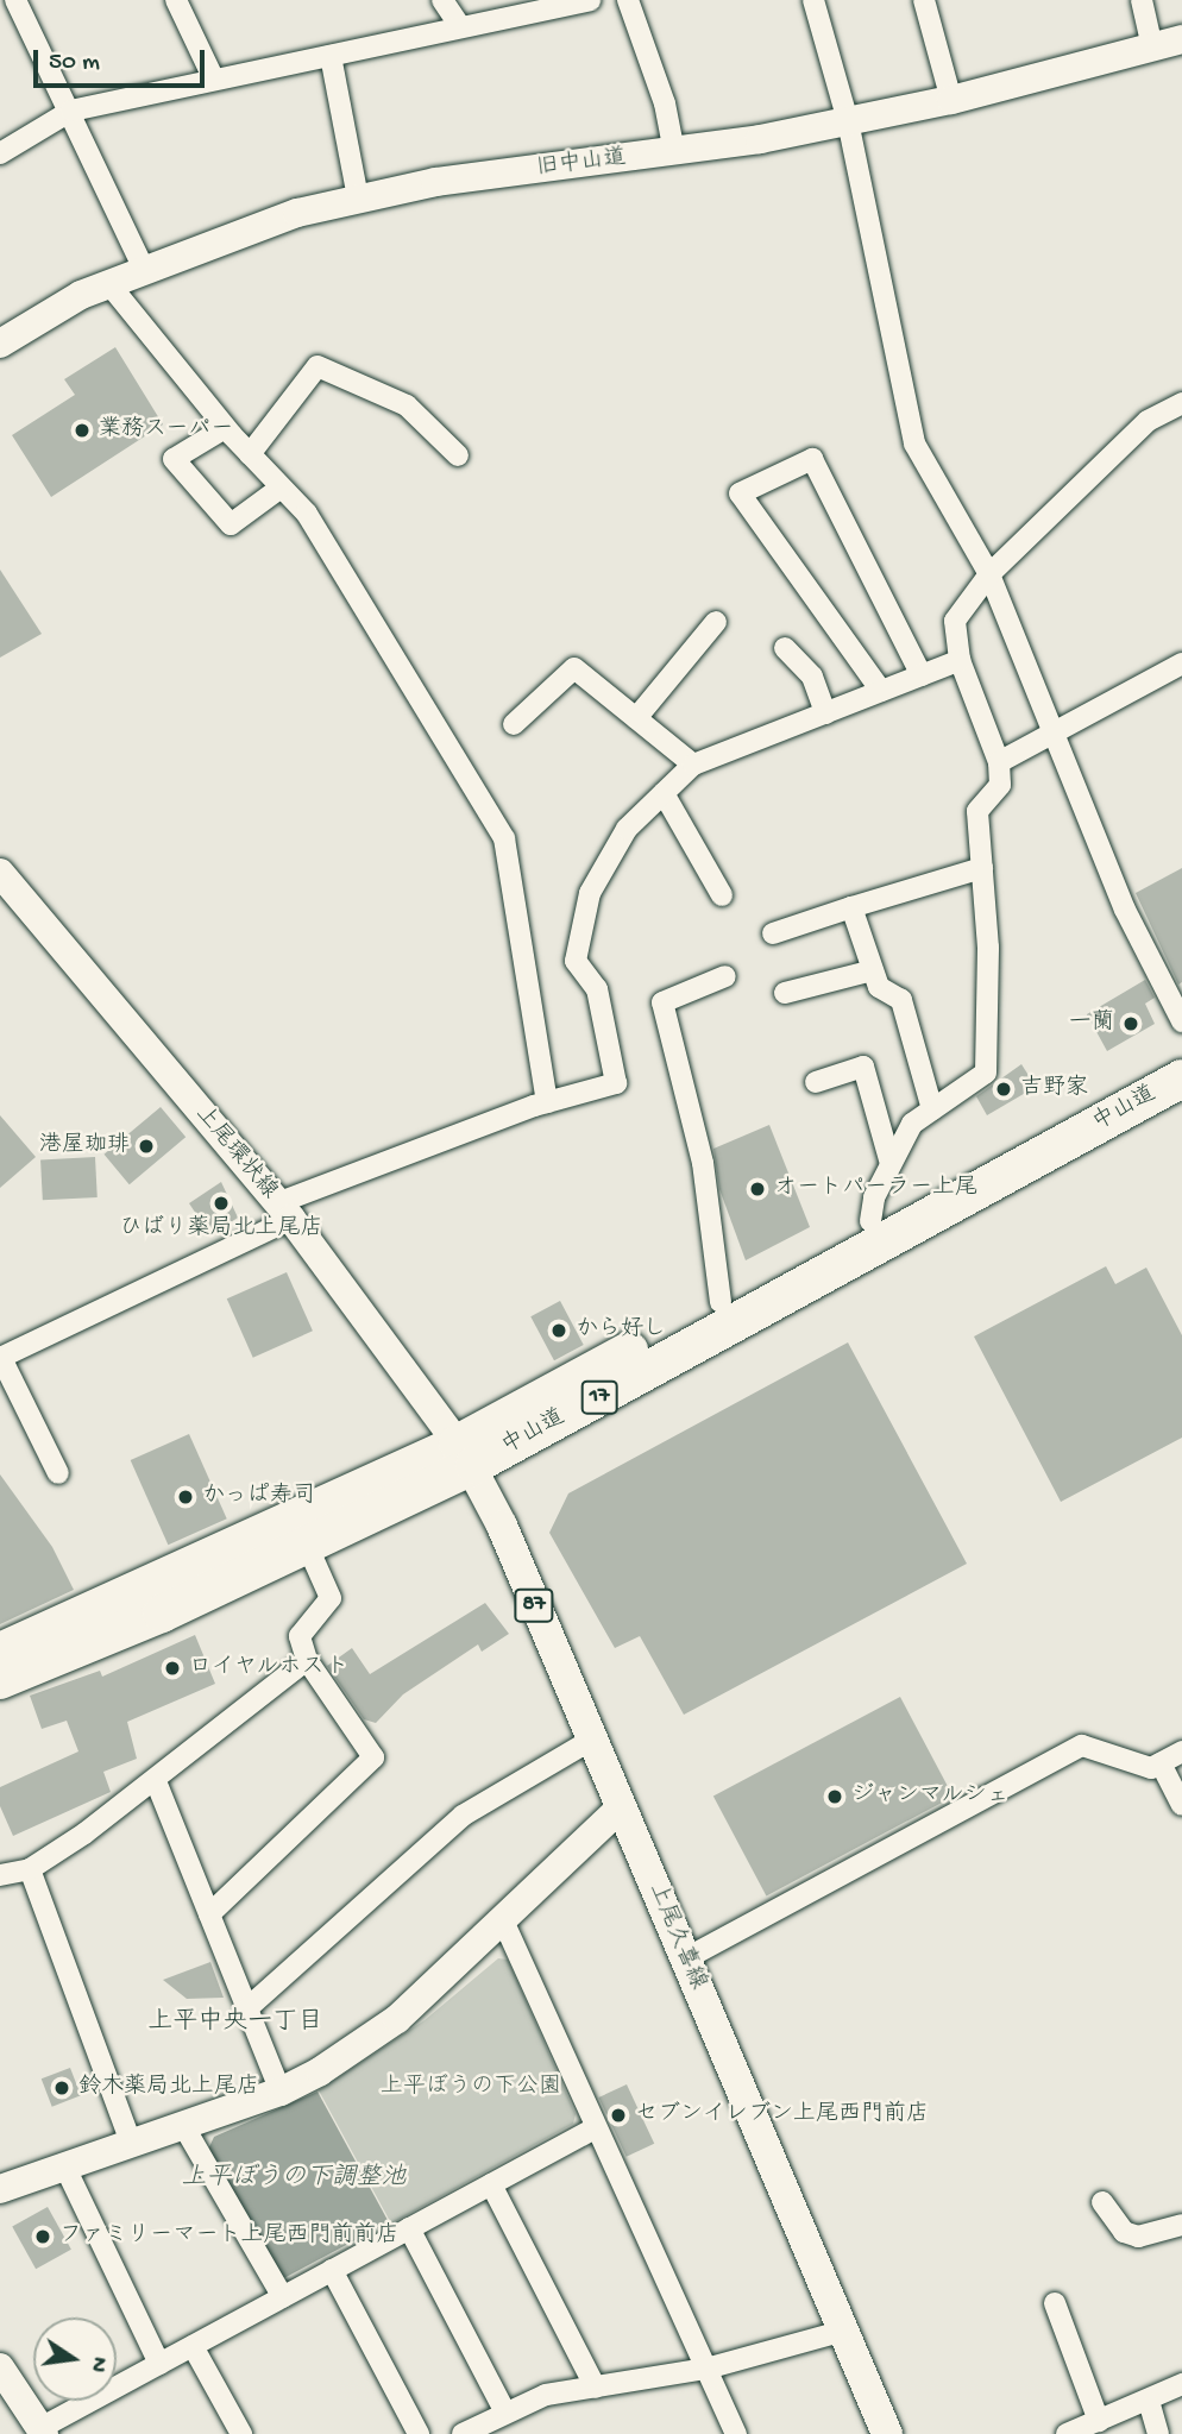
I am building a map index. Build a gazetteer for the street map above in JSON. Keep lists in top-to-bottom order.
{
  "streets": {
    "highway": ["中山道", "17"],
    "main road": [
      "旧中山道",
      "上尾環状線",
      "87",
      "上尾久喜線"
    ]
  },
  "crossings": [
    ["中山道", "上尾環状線"],
    ["中山道", "上尾久喜線"],
    ["上尾環状線", "上尾久喜線"]
  ],
  "districts": ["上平中央一丁目"],
  "water": ["上平ぼうの下調整池"],
  "parks": ["上平ぼうの下公園"],
  "places": [
    "業務スーパー",
    "一蘭",
    "吉野家",
    "港屋珈琲",
    "オートパーラー上尾",
    "ひばり薬局北上尾店",
    "から好し",
    "かっぱ寿司",
    "ロイヤルホスト",
    "ジャンマルシェ",
    "鈴木薬局北上尾店",
    "セブンイレブン上尾西門前店",
    "ファミリーマート上尾西門前前店"
  ],
  "scale_bar": "50 m",
  "north": "right"
}
